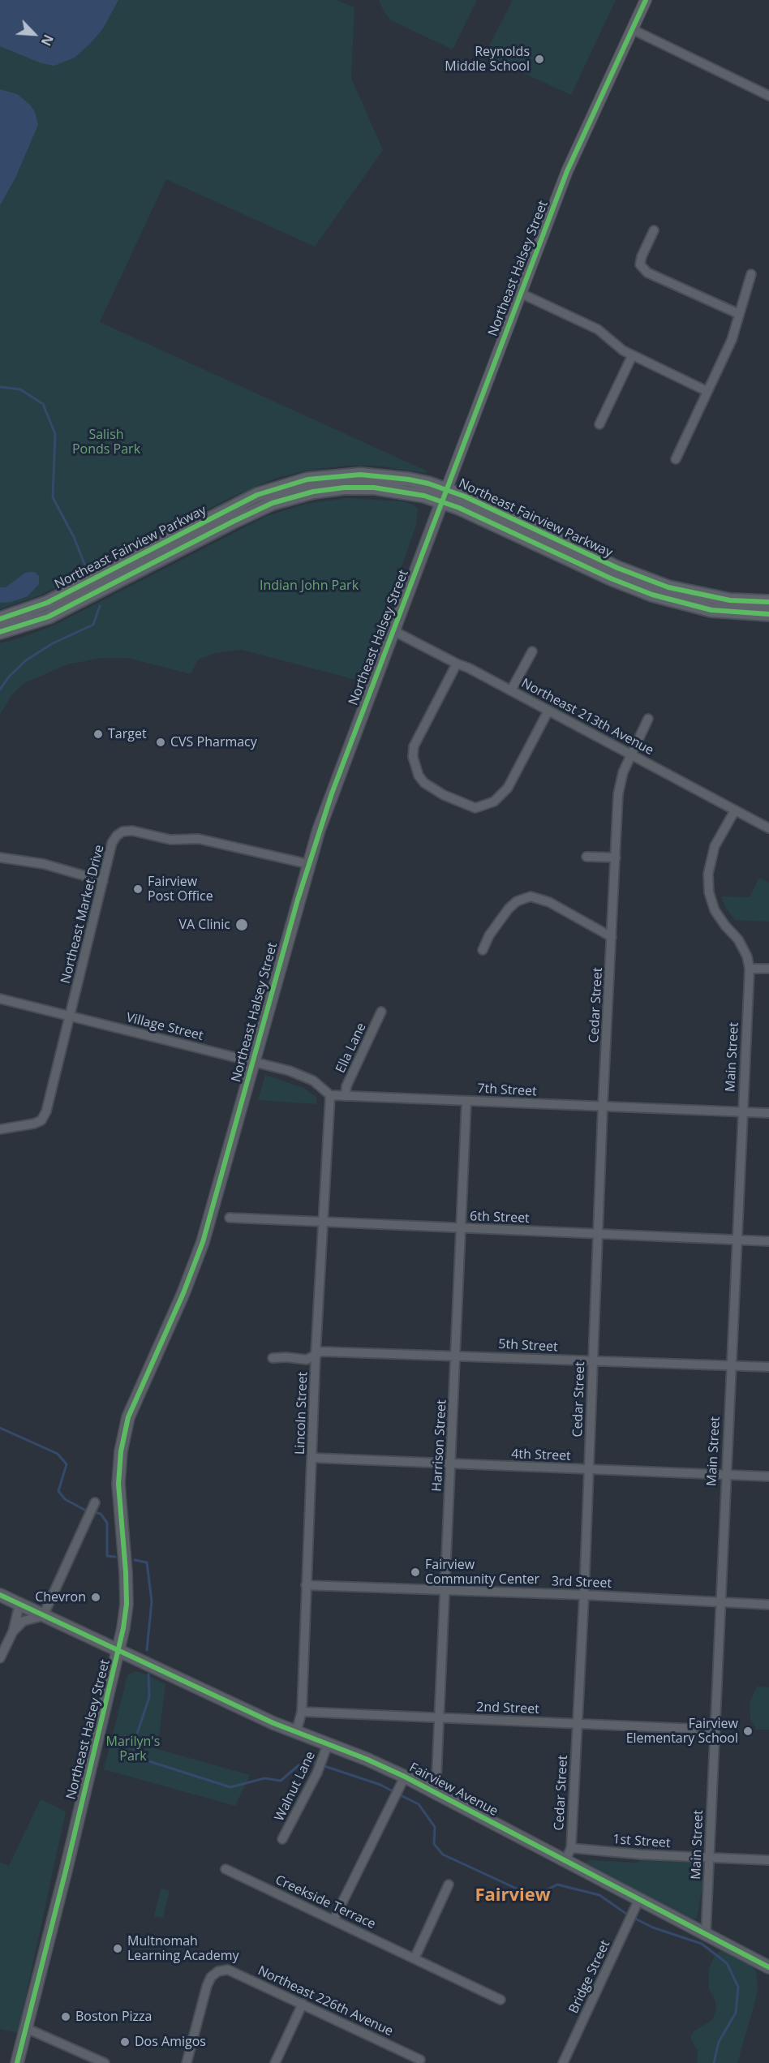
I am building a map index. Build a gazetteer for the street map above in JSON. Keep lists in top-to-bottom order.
{
  "streets": {
    "main road": ["Northeast Halsey Street", "Northeast Fairview Parkway", "Fairview Avenue"],
    "street": [
      "Northeast 213th Avenue",
      "Northeast Market Drive",
      "Cedar Street",
      "Village Street",
      "Ella Lane",
      "Main Street",
      "7th Street",
      "6th Street",
      "5th Street",
      "Lincoln Street",
      "Harrison Street",
      "4th Street",
      "3rd Street",
      "2nd Street",
      "Walnut Lane",
      "1st Street",
      "Creekside Terrace",
      "Bridge Street",
      "Northeast 226th Avenue"
    ]
  },
  "crossings": [
    ["Northeast Halsey Street", "Northeast Fairview Parkway"],
    ["Northeast Halsey Street", "Northeast 213th Avenue"],
    ["Northeast Halsey Street", "Northeast Market Drive"],
    ["Northeast Halsey Street", "Village Street"],
    ["Northeast Halsey Street", "Fairview Avenue"],
    ["Northeast 213th Avenue", "Cedar Street"],
    ["Northeast Market Drive", "Village Street"],
    ["Cedar Street", "7th Street"],
    ["Cedar Street", "6th Street"],
    ["Cedar Street", "5th Street"],
    ["Cedar Street", "4th Street"],
    ["Cedar Street", "3rd Street"],
    ["Cedar Street", "2nd Street"],
    ["Cedar Street", "Fairview Avenue"],
    ["Cedar Street", "1st Street"],
    ["Ella Lane", "7th Street"],
    ["Main Street", "7th Street"],
    ["Main Street", "6th Street"],
    ["Main Street", "5th Street"],
    ["Main Street", "4th Street"],
    ["Main Street", "3rd Street"],
    ["Main Street", "2nd Street"],
    ["Main Street", "Fairview Avenue"],
    ["Main Street", "1st Street"],
    ["7th Street", "Lincoln Street"],
    ["7th Street", "Harrison Street"],
    ["6th Street", "Lincoln Street"],
    ["6th Street", "Harrison Street"],
    ["5th Street", "Lincoln Street"],
    ["5th Street", "Harrison Street"],
    ["Lincoln Street", "4th Street"],
    ["Lincoln Street", "3rd Street"],
    ["Lincoln Street", "2nd Street"],
    ["Lincoln Street", "Fairview Avenue"],
    ["Harrison Street", "4th Street"],
    ["Harrison Street", "3rd Street"],
    ["Harrison Street", "2nd Street"],
    ["Harrison Street", "Fairview Avenue"],
    ["Walnut Lane", "Fairview Avenue"],
    ["Fairview Avenue", "Bridge Street"]
  ],
  "districts": ["Fairview"],
  "parks": ["Salish Ponds Park", "Indian John Park", "Marilyn's Park"],
  "places": [
    "Reynolds Middle School",
    "Target",
    "CVS Pharmacy",
    "Fairview Post Office",
    "VA Clinic",
    "Fairview Community Center",
    "Chevron",
    "Fairview Elementary School",
    "Multnomah Learning Academy",
    "Boston Pizza",
    "Dos Amigos"
  ],
  "north": "bottom right"
}
